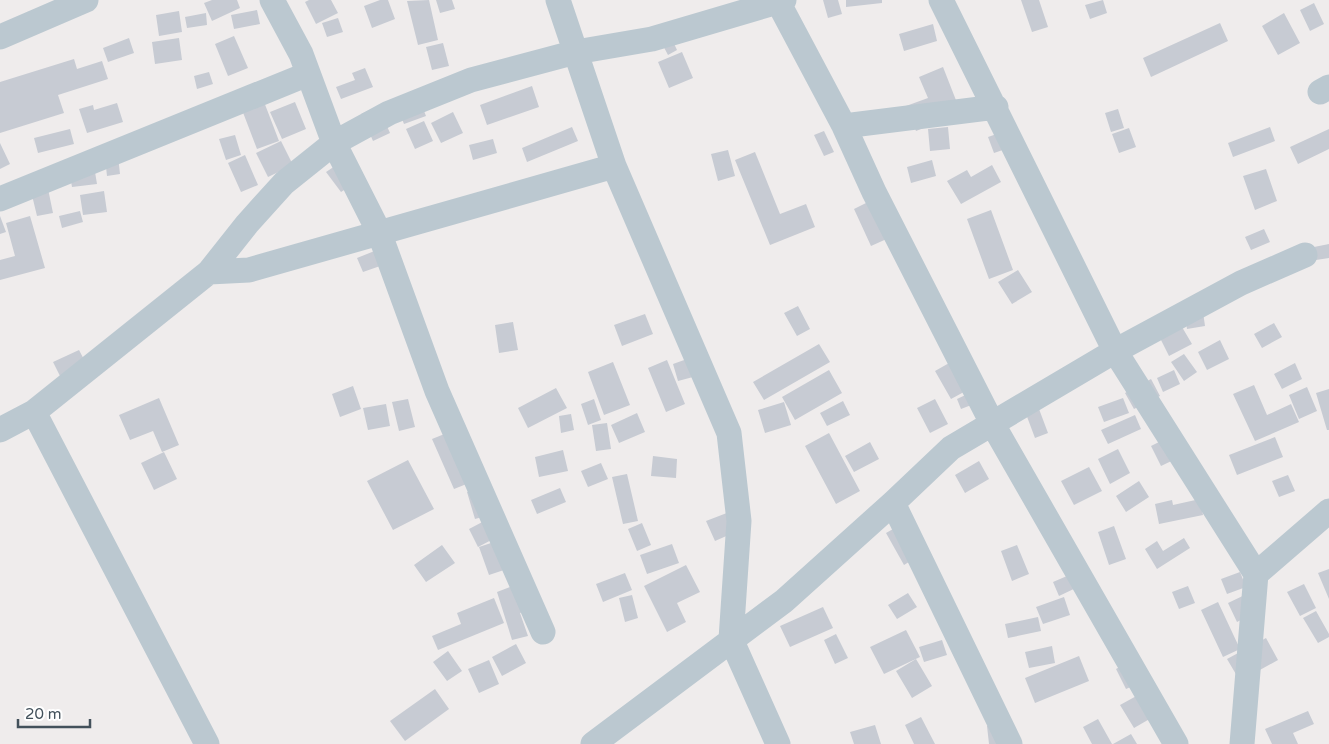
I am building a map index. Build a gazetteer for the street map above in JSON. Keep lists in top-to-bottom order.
{
  "scale_bar": "20 m"
}
